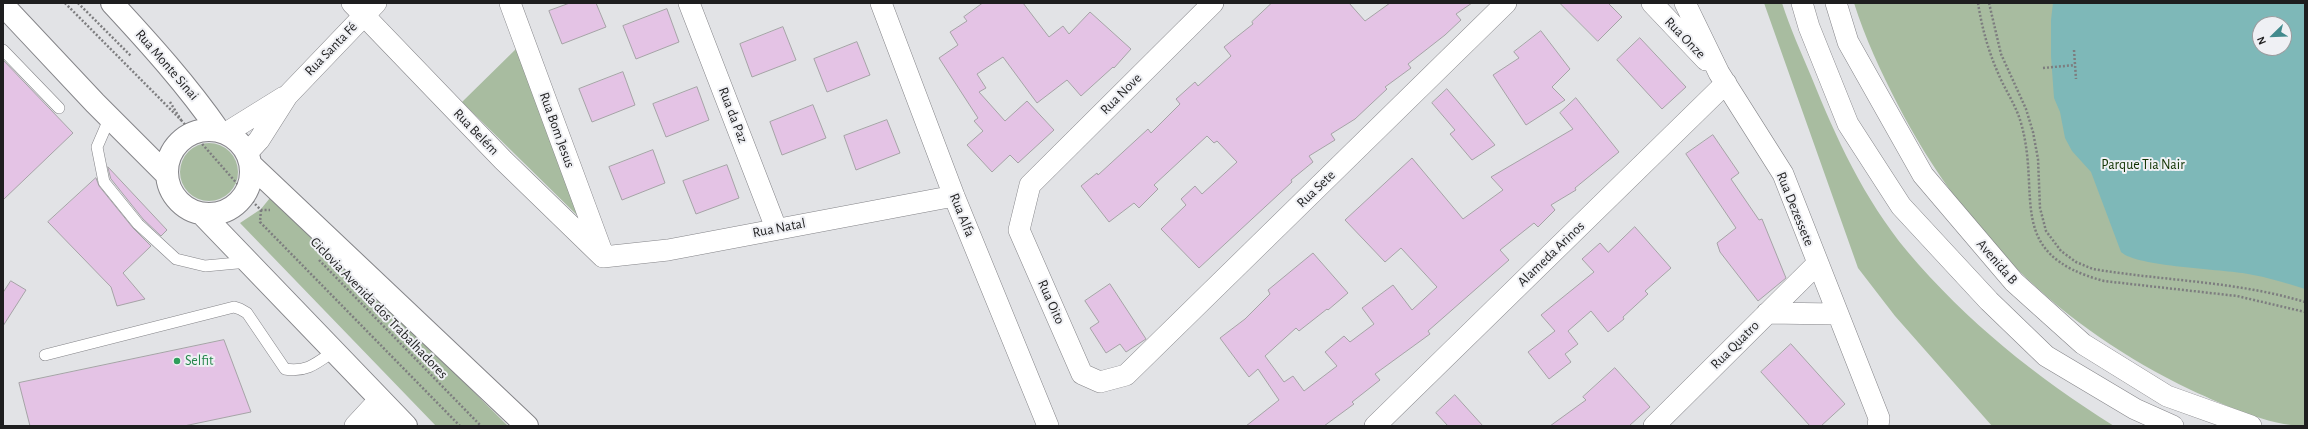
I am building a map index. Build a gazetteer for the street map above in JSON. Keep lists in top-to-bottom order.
{
  "streets": {
    "main road": ["Rua Monte Sinai"],
    "street": [
      "Rua Onze",
      "Rua Santa Fé",
      "Rua Nove",
      "Rua da Paz",
      "Rua Bom Jesus",
      "Rua Belém",
      "Rua Sete",
      "Rua Dezessete",
      "Rua Alfa",
      "Rua Natal",
      "Alameda Arinos",
      "Avenida B",
      "Rua Oito",
      "Rua Quatro"
    ],
    "path": ["Ciclovia Avenida dos Trabalhadores"]
  },
  "crossings": [
    ["Rua Onze", "Rua Dezessete"],
    ["Rua Onze", "Alameda Arinos"],
    ["Rua Santa Fé", "Rua Monte Sinai"],
    ["Rua Santa Fé", "Rua Belém"],
    ["Rua Nove", "Rua Oito"],
    ["Rua da Paz", "Rua Natal"],
    ["Rua Bom Jesus", "Rua Belém"],
    ["Rua Bom Jesus", "Rua Natal"],
    ["Rua Belém", "Rua Natal"],
    ["Rua Sete", "Rua Oito"],
    ["Rua Dezessete", "Alameda Arinos"],
    ["Rua Dezessete", "Rua Quatro"],
    ["Rua Alfa", "Rua Natal"]
  ],
  "parks": ["Parque Tia Nair"],
  "places": ["Selfit"],
  "north": "bottom left"
}
